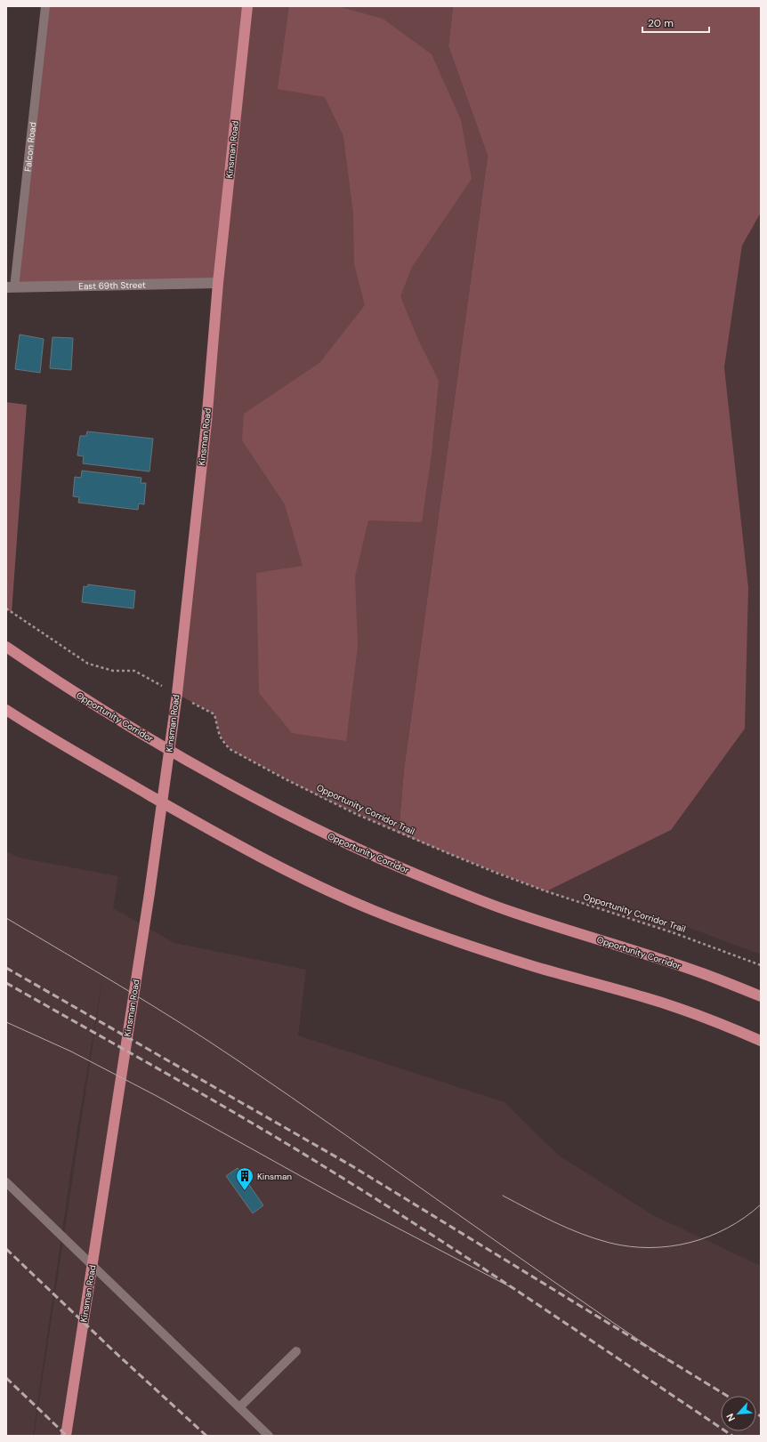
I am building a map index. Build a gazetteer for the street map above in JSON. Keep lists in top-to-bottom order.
{
  "streets": {
    "main road": ["Kinsman Road", "Opportunity Corridor"],
    "street": ["East 69th Street"],
    "lane": ["Falcon Road"],
    "path": ["Opportunity Corridor Trail"]
  },
  "crossings": [
    ["Falcon Road", "East 69th Street"],
    ["Kinsman Road", "East 69th Street"],
    ["Kinsman Road", "Opportunity Corridor"],
    ["Kinsman Road", "Opportunity Corridor Trail"]
  ],
  "places": {
    "building": ["Kinsman"]
  },
  "scale_bar": "20 m",
  "north": "bottom left"
}
